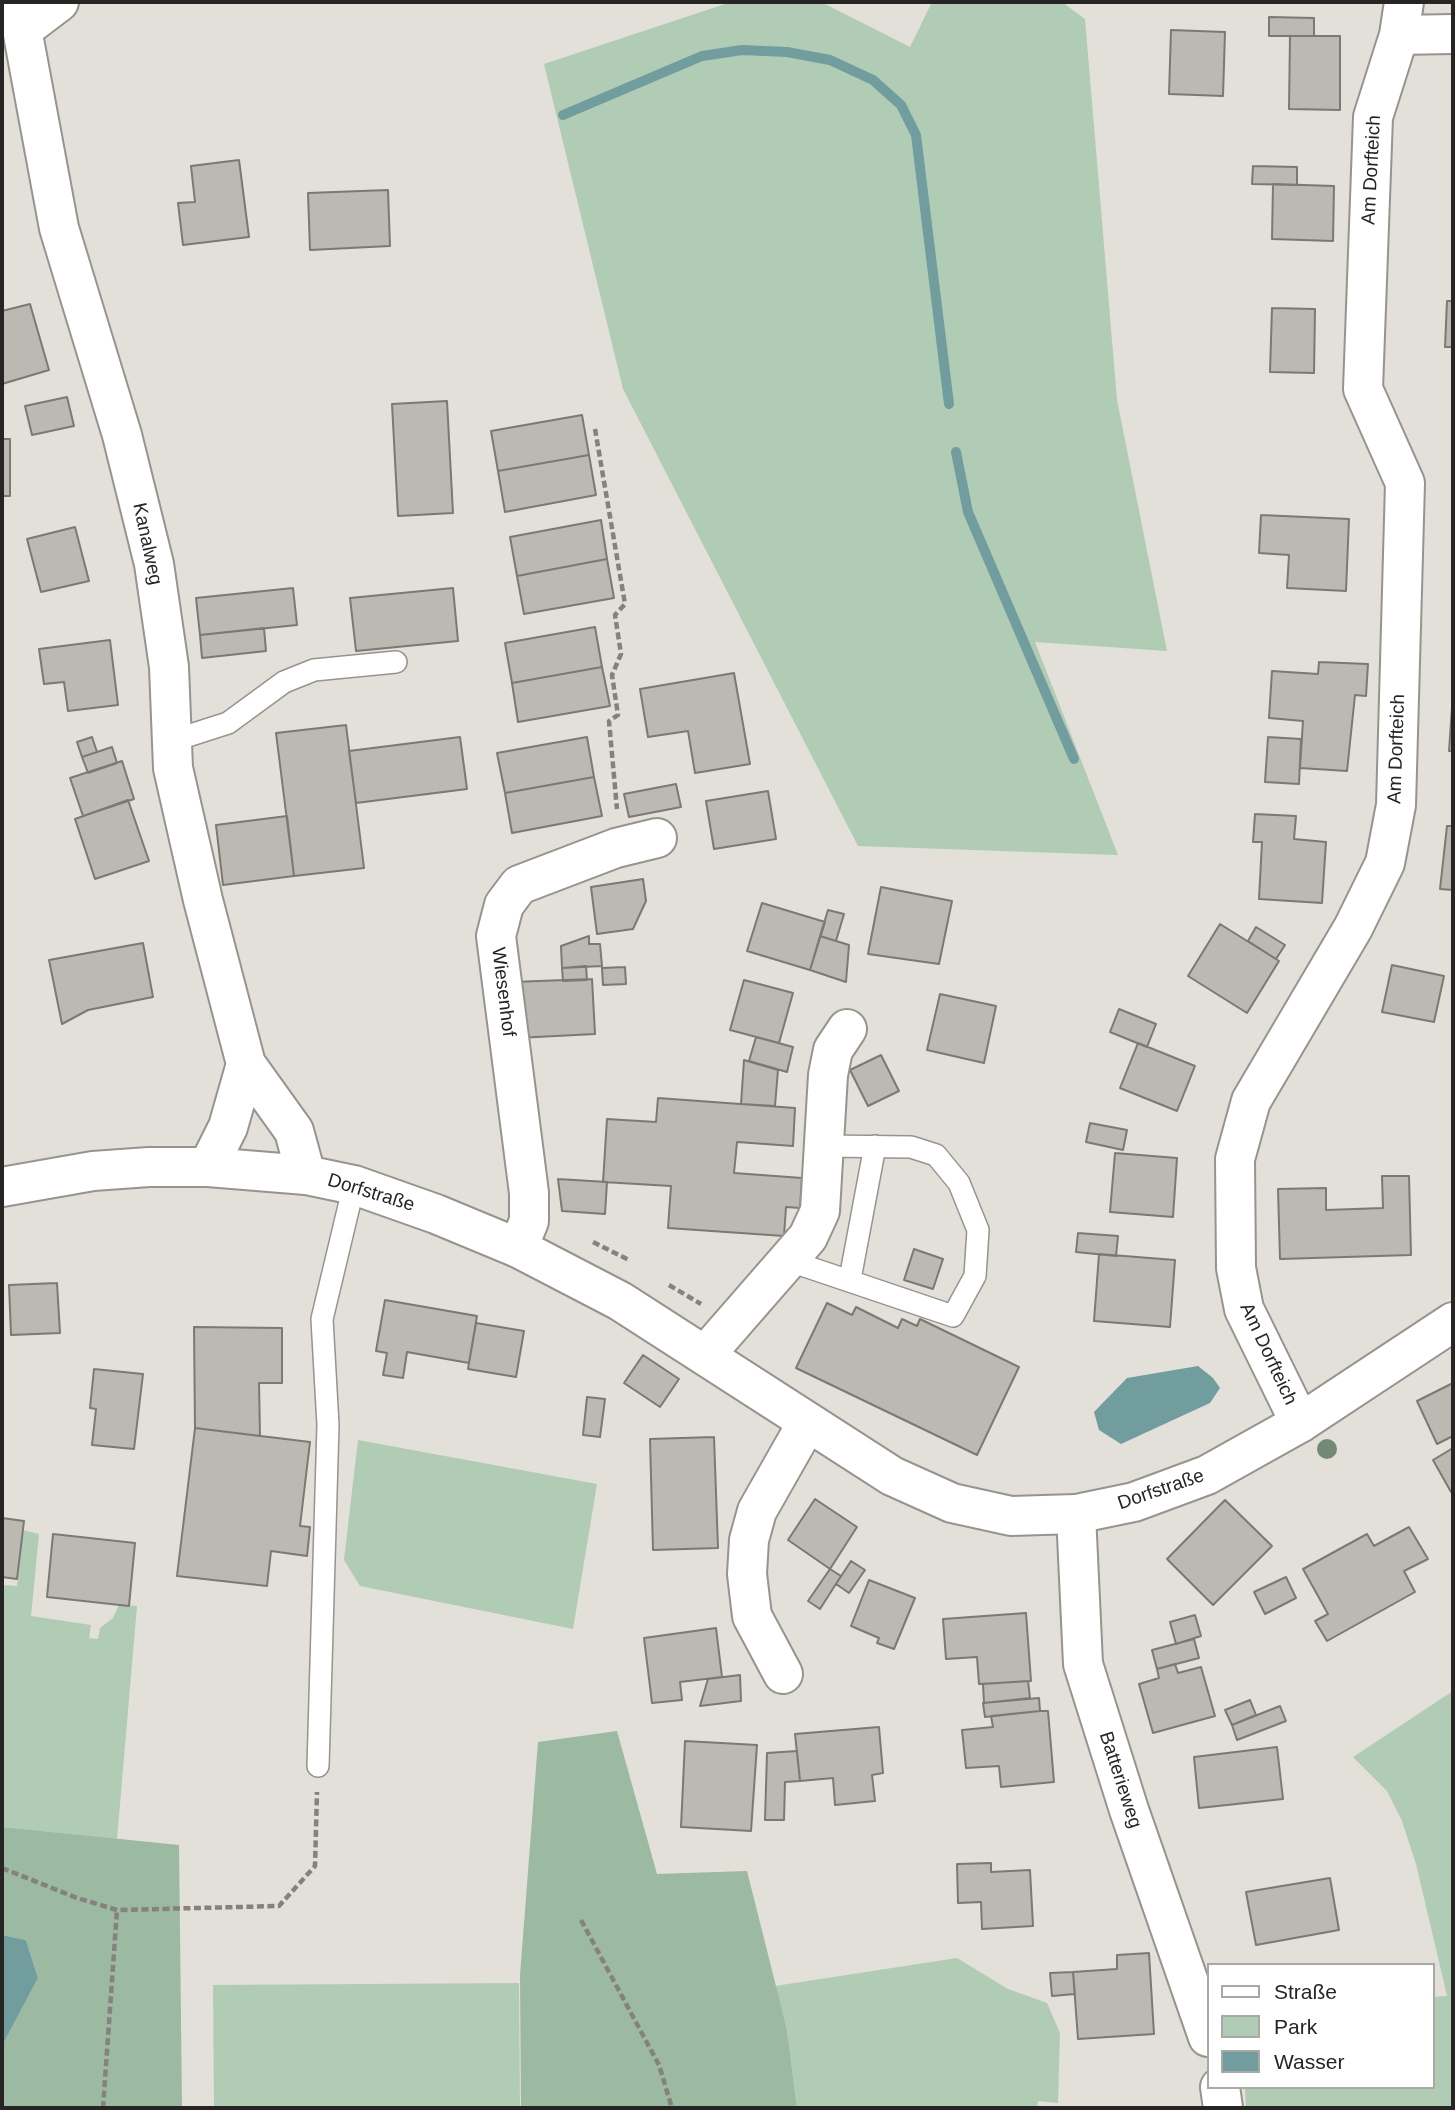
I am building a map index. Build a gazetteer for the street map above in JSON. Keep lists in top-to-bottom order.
{
  "streets": {
    "street": [
      "Am Dorfteich",
      "Kanalweg",
      "Wiesenhof",
      "Dorfstraße",
      "Batterieweg"
    ]
  },
  "crossings": [
    ["Am Dorfteich", "Dorfstraße"],
    ["Kanalweg", "Dorfstraße"],
    ["Wiesenhof", "Dorfstraße"],
    ["Dorfstraße", "Batterieweg"]
  ],
  "legend": ["Straße", "Park", "Wasser"]
}
